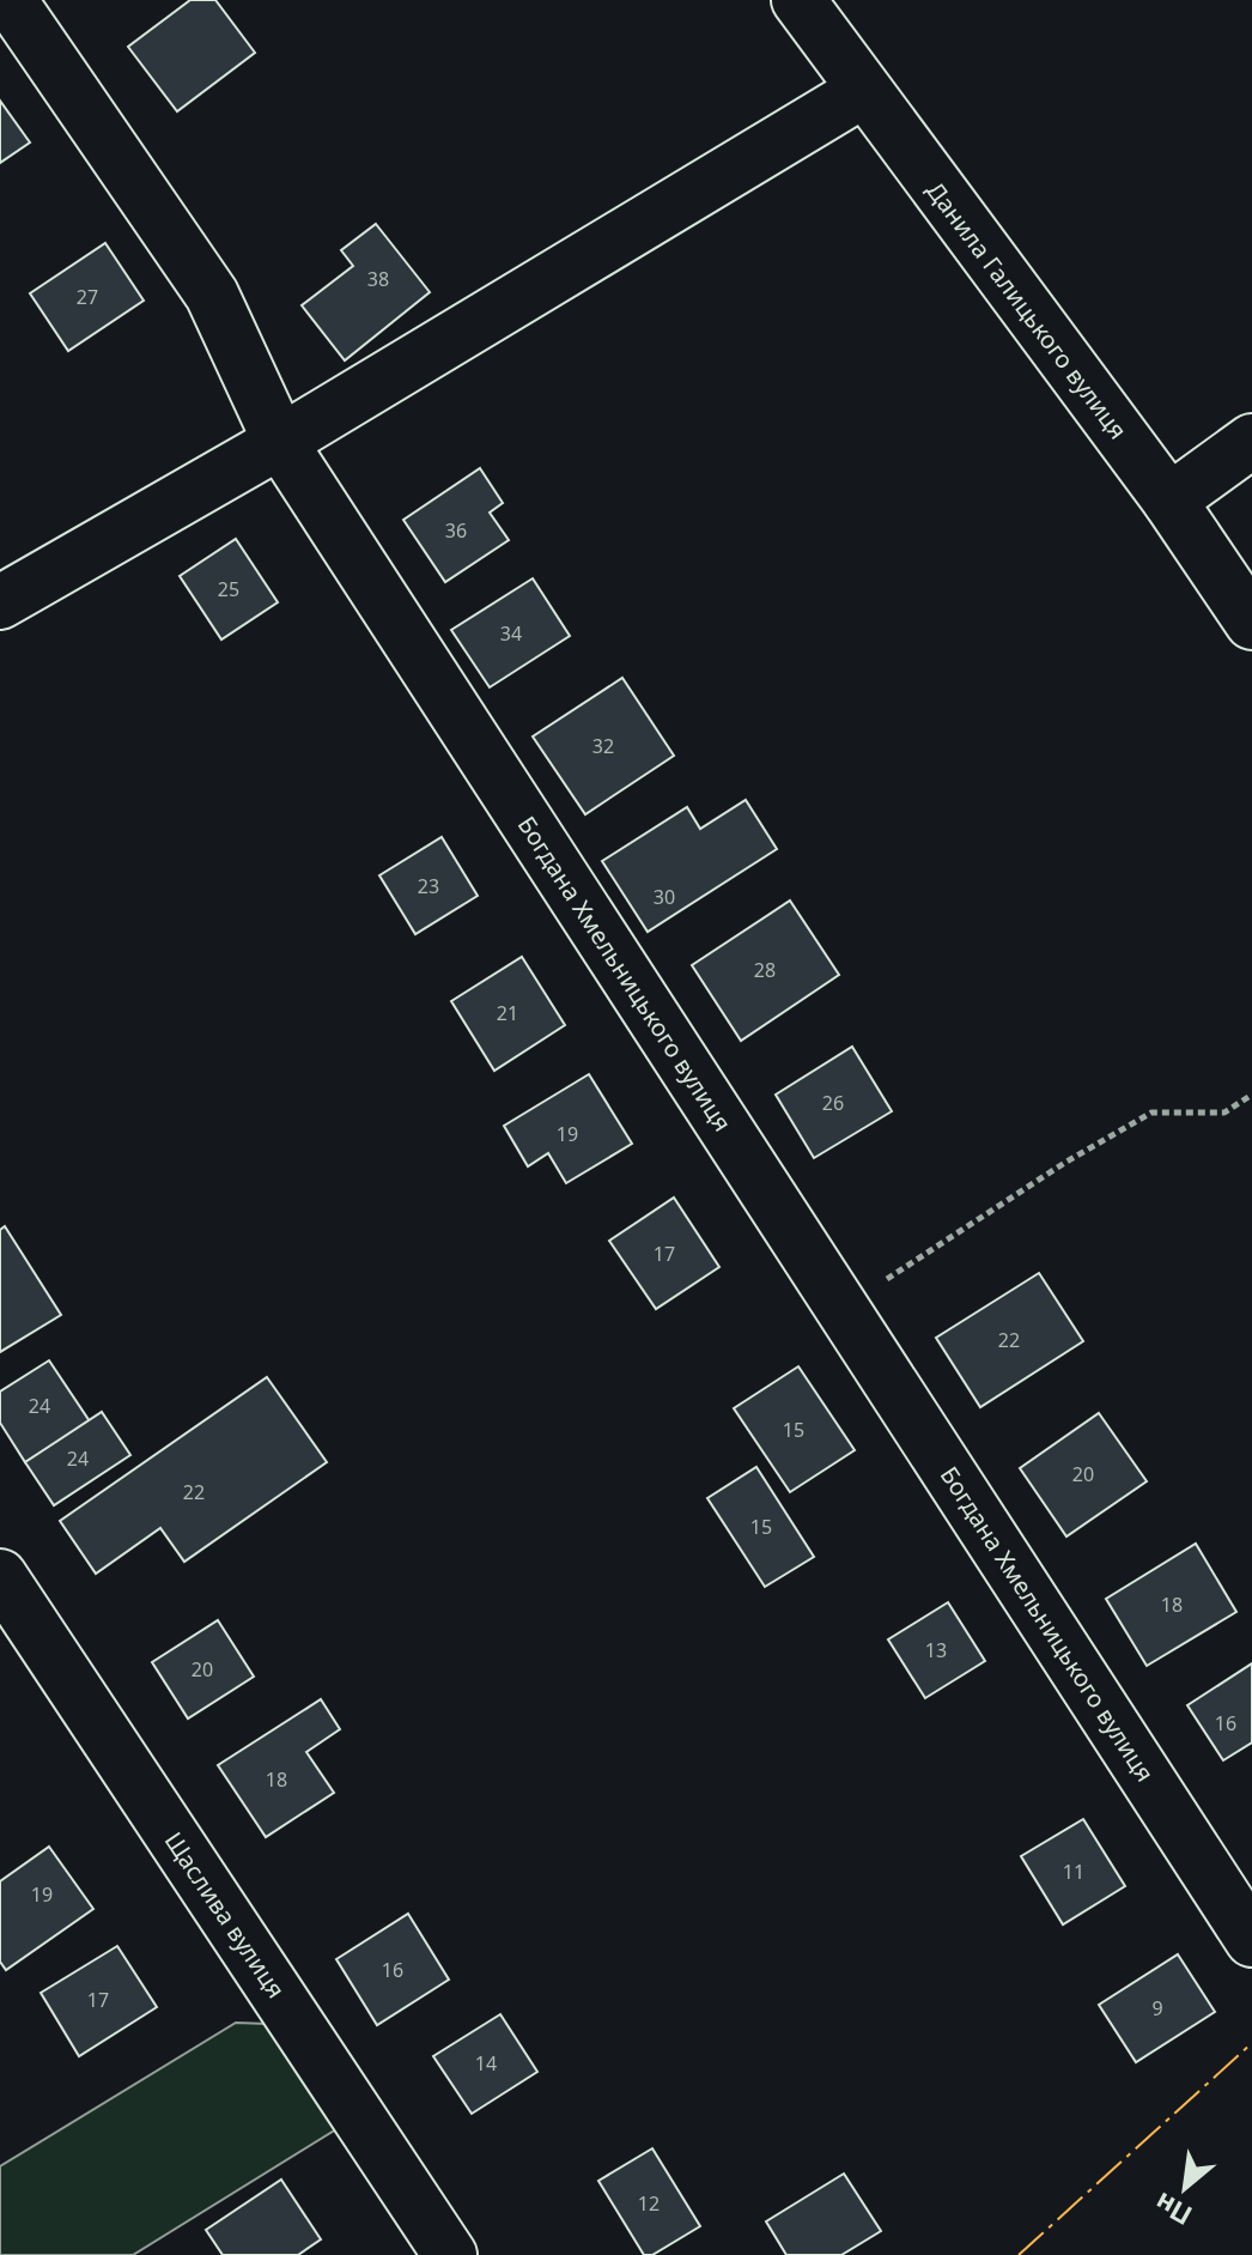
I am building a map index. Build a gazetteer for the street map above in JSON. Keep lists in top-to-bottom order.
{
  "streets": {
    "street": ["Данила Галицького вулиця", "Богдана Хмельницького вулиця", "Щаслива вулиця"]
  },
  "house_numbers": [
    "38",
    "27",
    "36",
    "25",
    "34",
    "32",
    "23",
    "30",
    "28",
    "21",
    "26",
    "19",
    "17",
    "22",
    "24",
    "15",
    "24",
    "20",
    "22",
    "15",
    "18",
    "13",
    "20",
    "16",
    "18",
    "11",
    "19",
    "16",
    "17",
    "9",
    "14",
    "12"
  ],
  "north": "bottom left"
}
